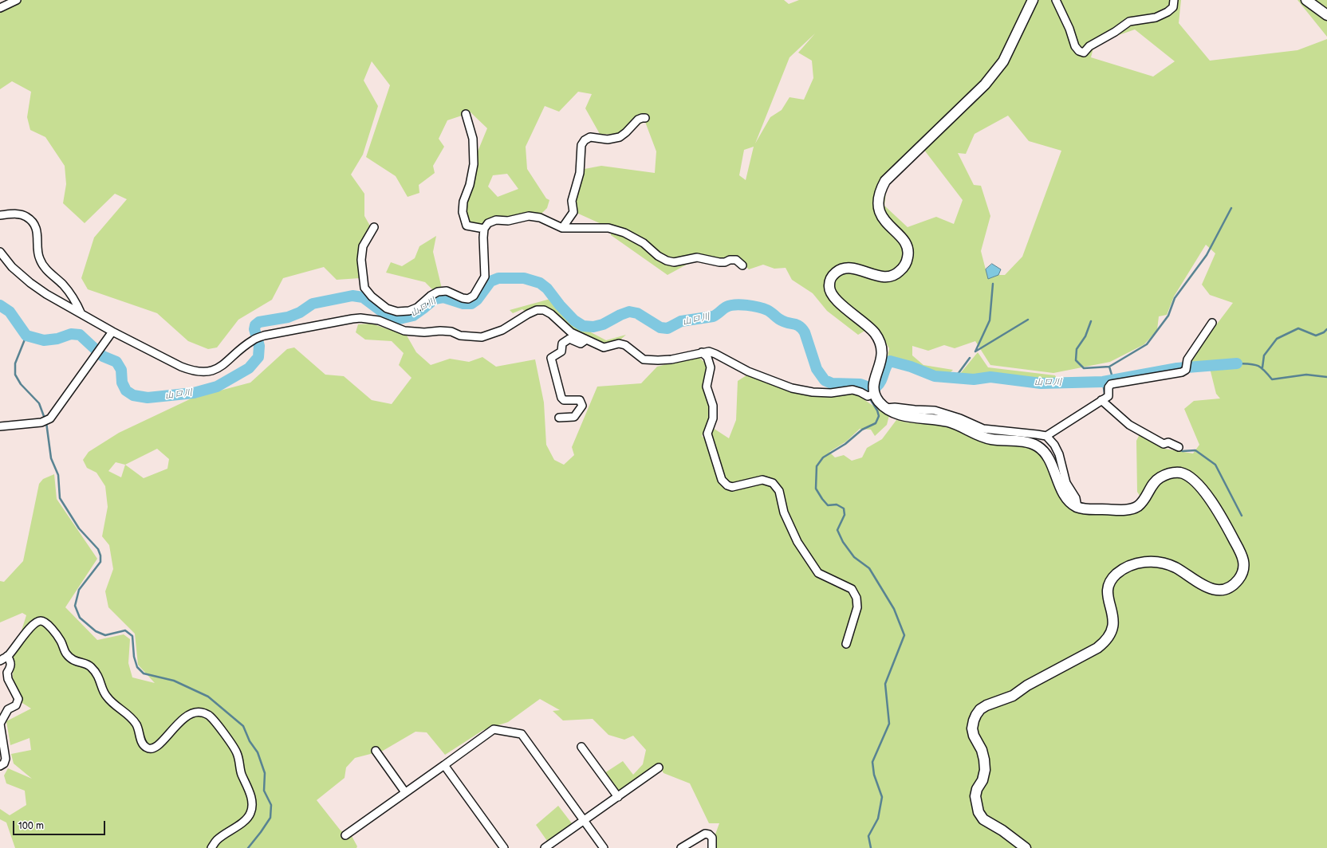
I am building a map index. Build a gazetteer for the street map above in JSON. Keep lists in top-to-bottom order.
{
  "water": ["山口川"],
  "scale_bar": "100 m"
}
